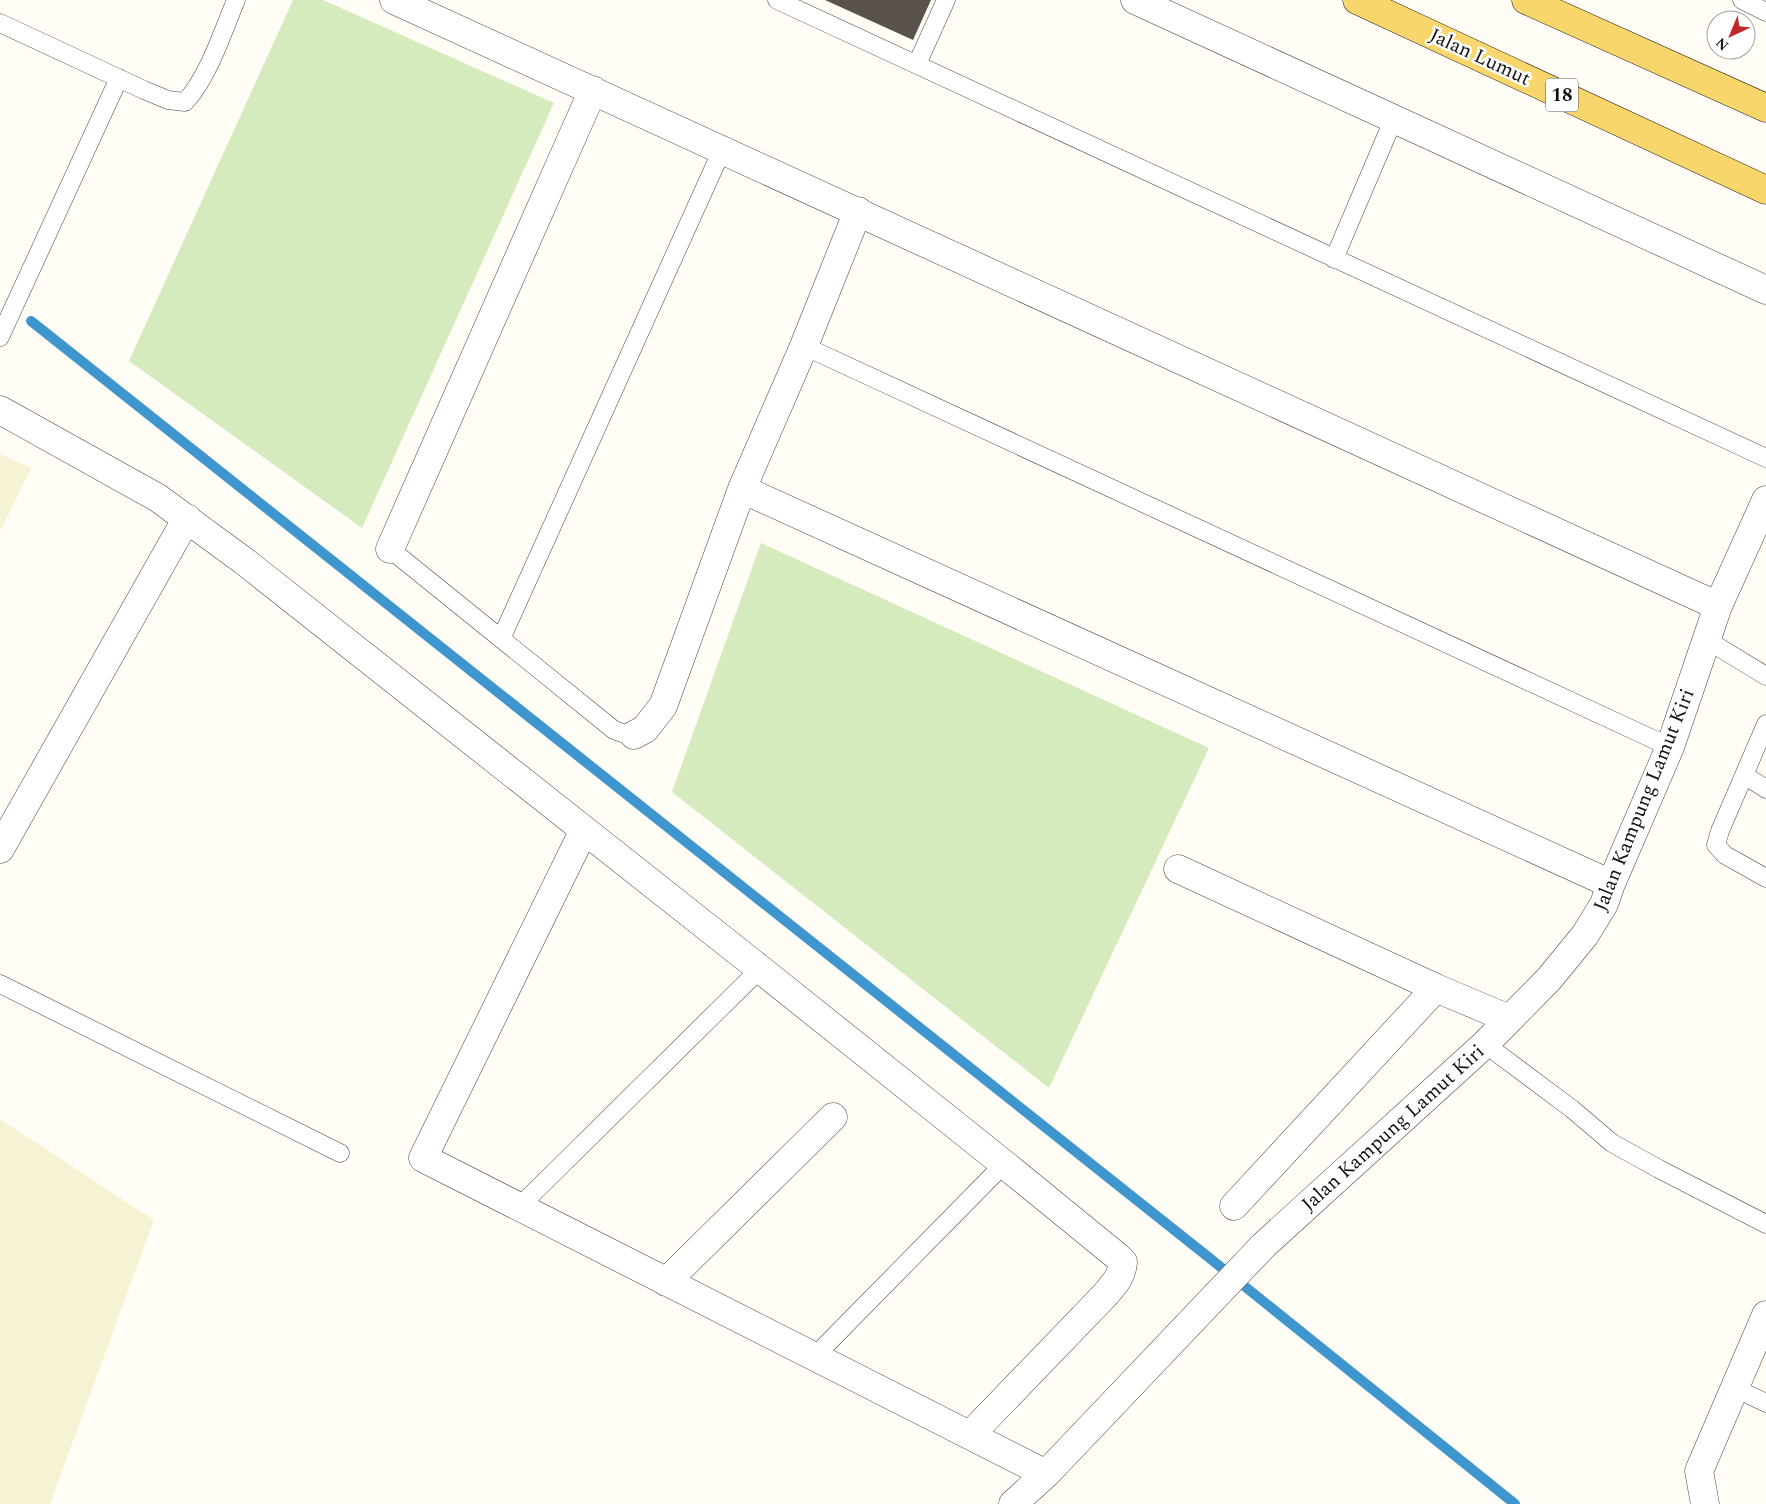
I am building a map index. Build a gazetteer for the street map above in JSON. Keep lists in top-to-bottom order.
{
  "streets": {
    "main road": ["Jalan Lumut", "18"],
    "street": ["Jalan Kampung Lamut Kiri"]
  },
  "north": "bottom left"
}
